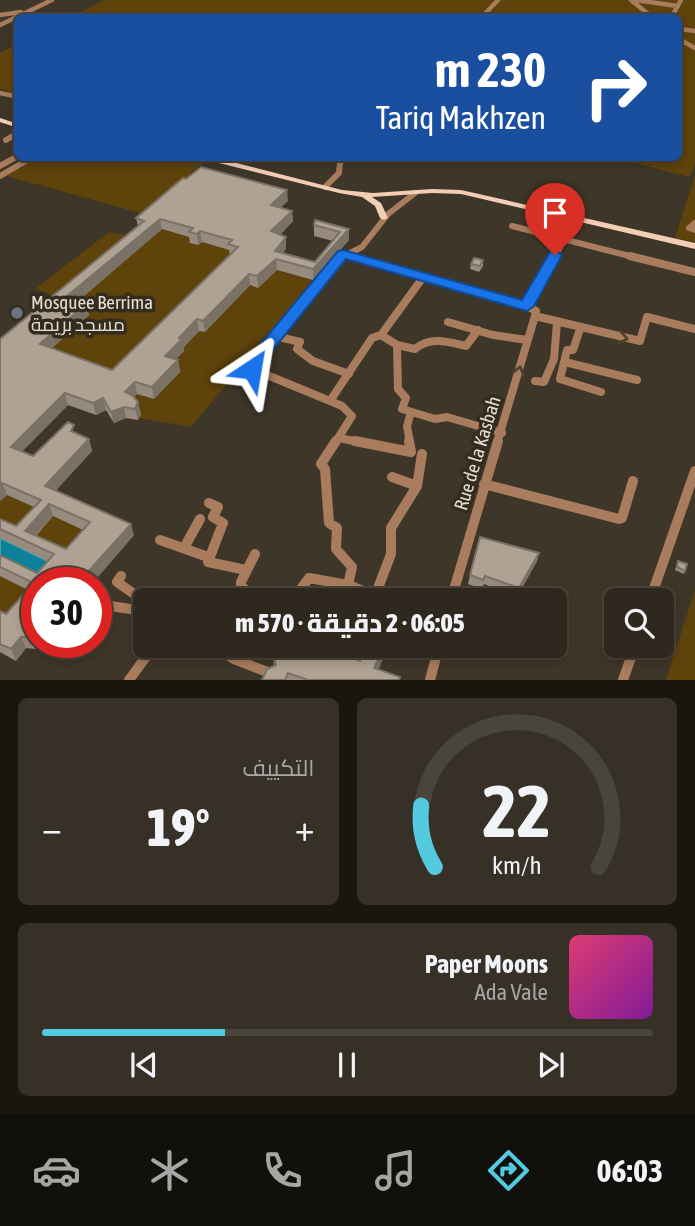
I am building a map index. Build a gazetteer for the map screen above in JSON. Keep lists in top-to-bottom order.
{
  "streets": {
    "street": ["Rue de la Kasbah"]
  },
  "places": ["Mosquee Berrima مسجد بريمة"],
  "page": {
    "turn": ["230 m", "Tariq Makhzen"],
    "limit": "30",
    "trip": "06:05 · 2 دقيقة · 570 m",
    "tile": "التكييف",
    "heat": ["−", "19°", "+"],
    "song": ["Paper Moons", "Ada Vale"],
    "tabs": "06:03",
    "gauge": ["22", "km/h"]
  }
}
